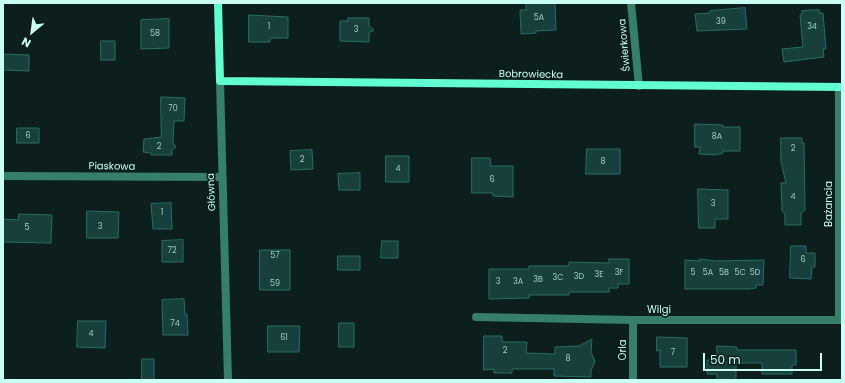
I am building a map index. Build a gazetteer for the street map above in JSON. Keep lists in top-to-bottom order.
{
  "streets": {
    "street": [
      "Świerkowa",
      "Bobrowiecka",
      "Piaskowa",
      "Główna",
      "Bażancia",
      "Wilgi",
      "Orla"
    ]
  },
  "crossings": [
    ["Świerkowa", "Bobrowiecka"],
    ["Bobrowiecka", "Główna"],
    ["Bobrowiecka", "Bażancia"],
    ["Piaskowa", "Główna"],
    ["Bażancia", "Wilgi"],
    ["Wilgi", "Orla"]
  ],
  "house_numbers": [
    "5A",
    "39",
    "1",
    "34",
    "3",
    "58",
    "70",
    "6",
    "8A",
    "2",
    "2",
    "2",
    "8",
    "4",
    "6",
    "4",
    "3",
    "1",
    "3",
    "5",
    "72",
    "57",
    "6",
    "3F",
    "5",
    "5A",
    "5B",
    "5C",
    "5D",
    "3E",
    "3D",
    "3C",
    "3B",
    "3",
    "3A",
    "59",
    "74",
    "4",
    "61",
    "2",
    "7",
    "8"
  ],
  "scale_bar": "50 m",
  "north": "bottom left"
}
